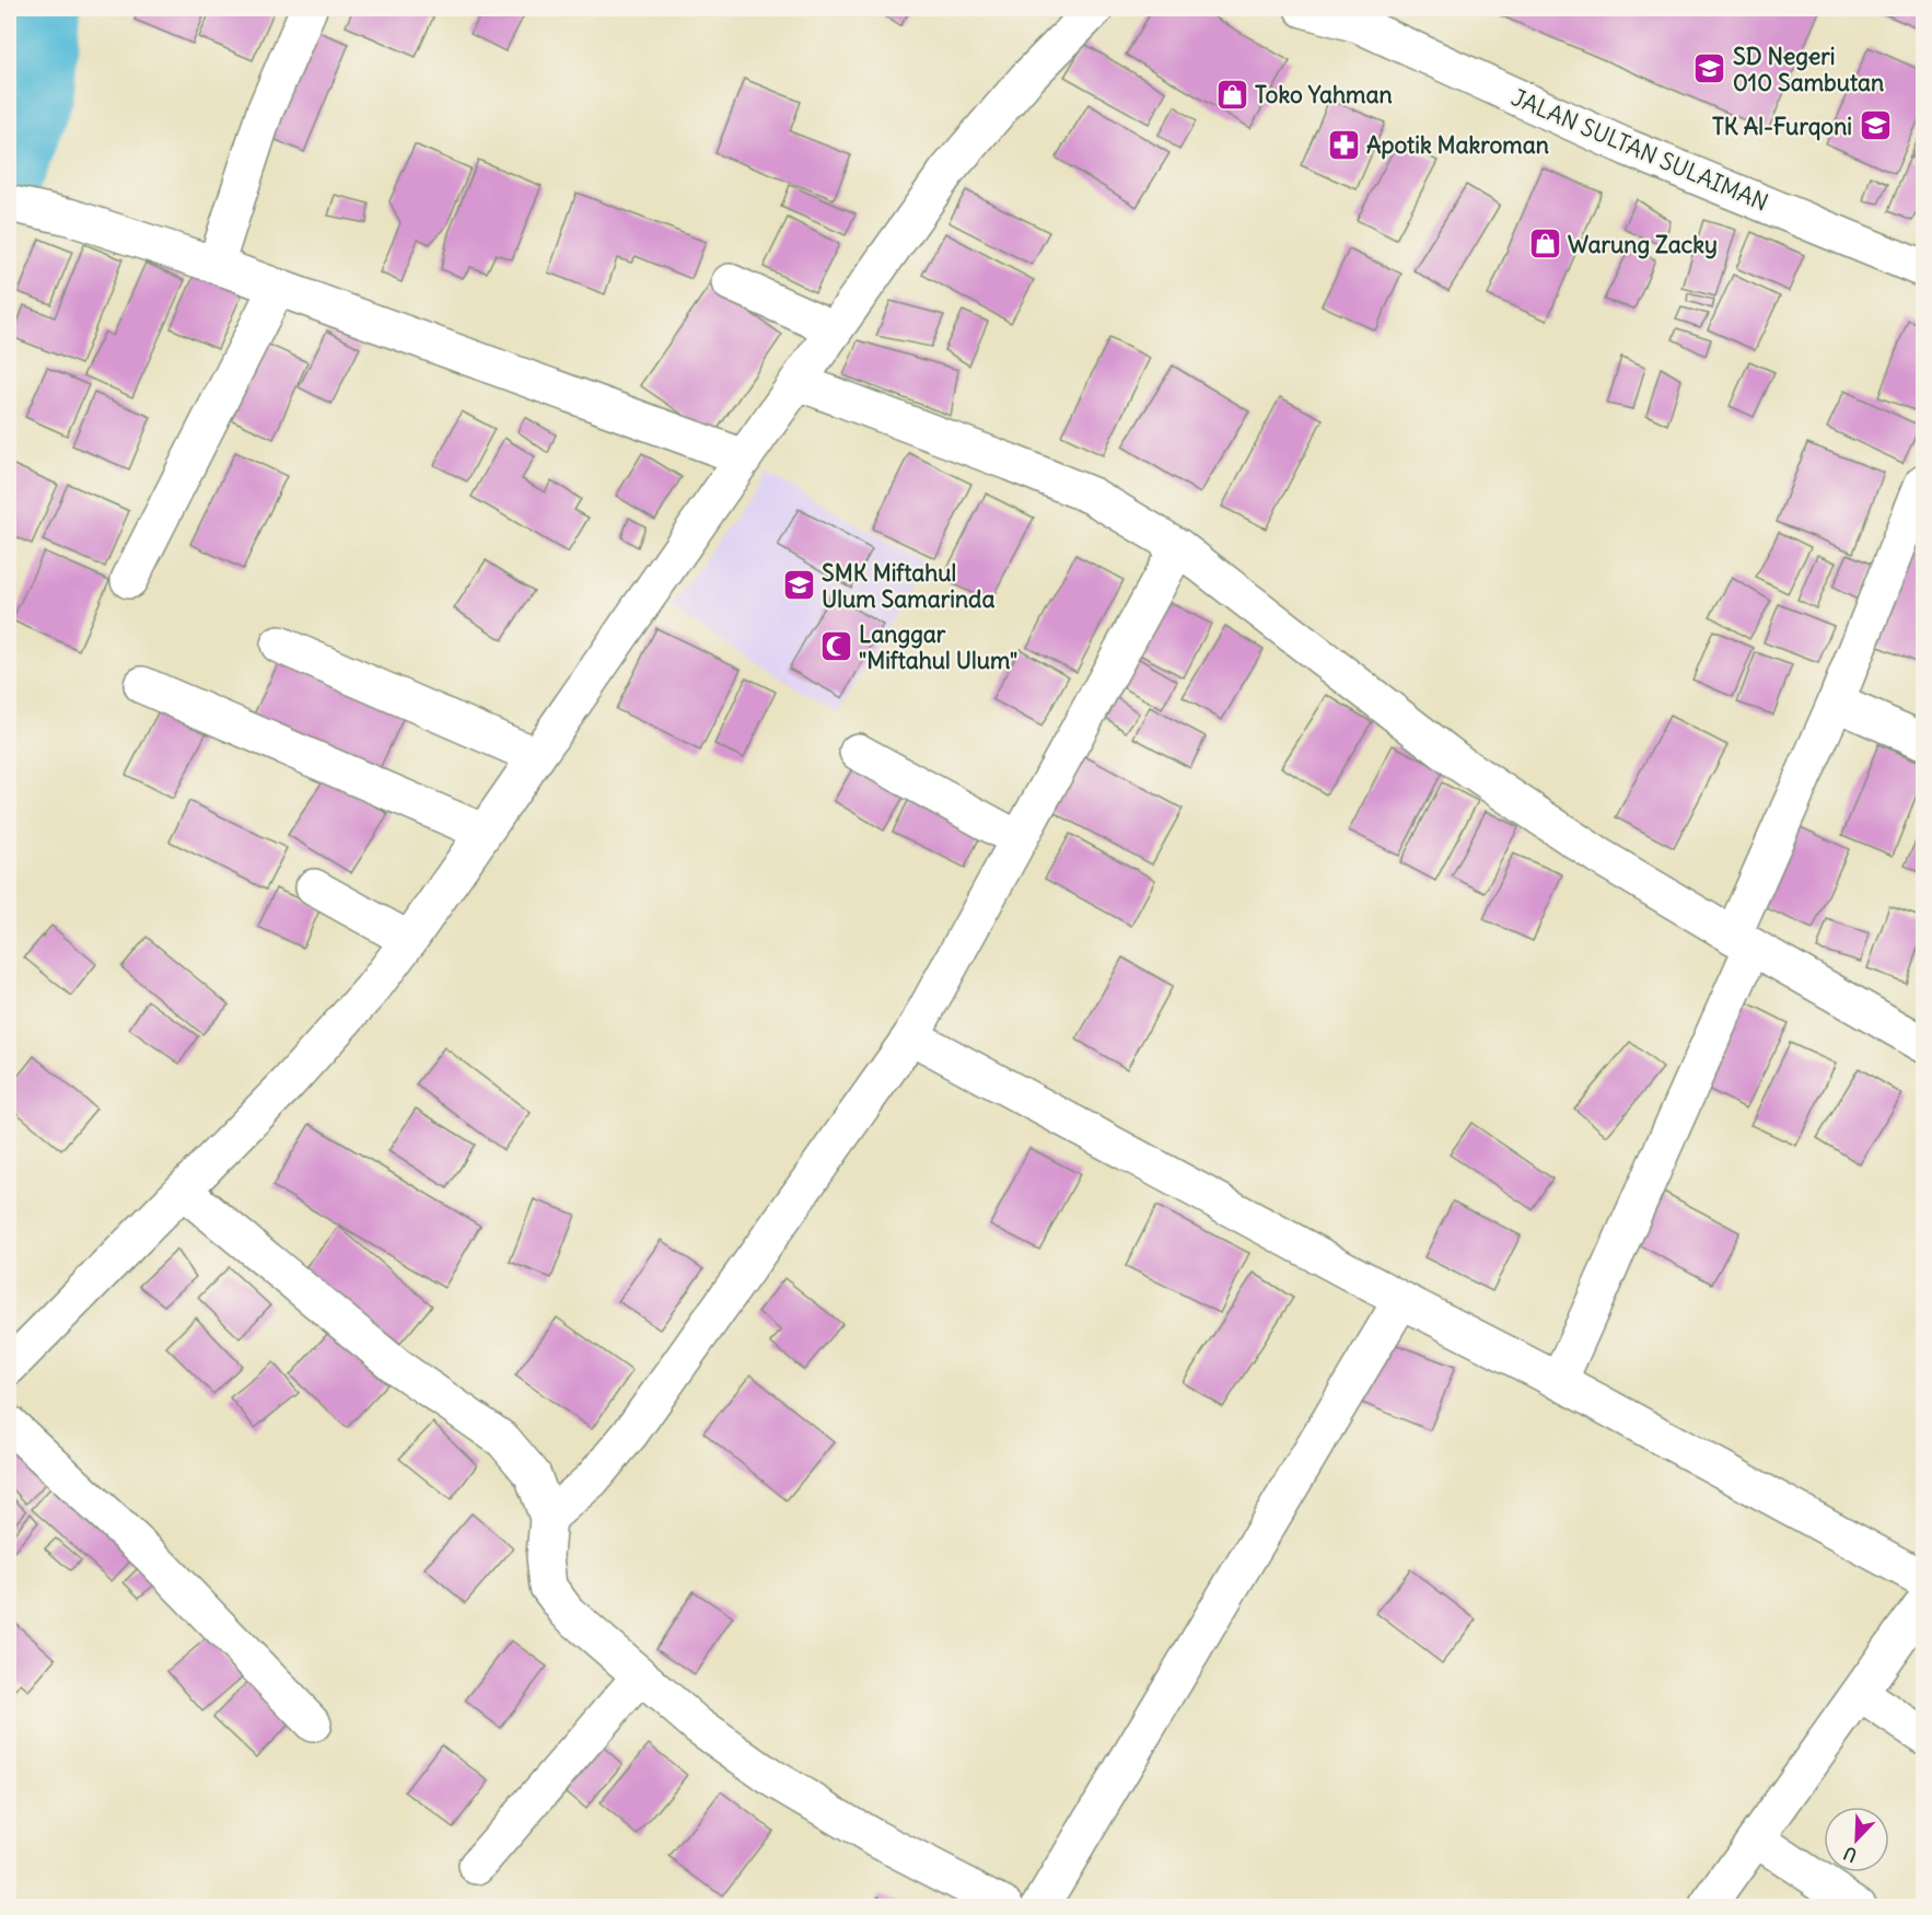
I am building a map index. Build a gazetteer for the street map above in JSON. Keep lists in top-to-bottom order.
{
  "streets": {
    "street": ["JALAN SULTAN SULAIMAN"]
  },
  "places": {
    "school or university": ["SD Negeri 010 Sambutan", "TK Al-Furqoni", "SMK Miftahul Ulum Samarinda"],
    "shop": ["Toko Yahman", "Warung Zacky"],
    "pharmacy": ["Apotik Makroman"],
    "mosque": ["Langgar \"Miftahul Ulum\""]
  },
  "north": "bottom left"
}
